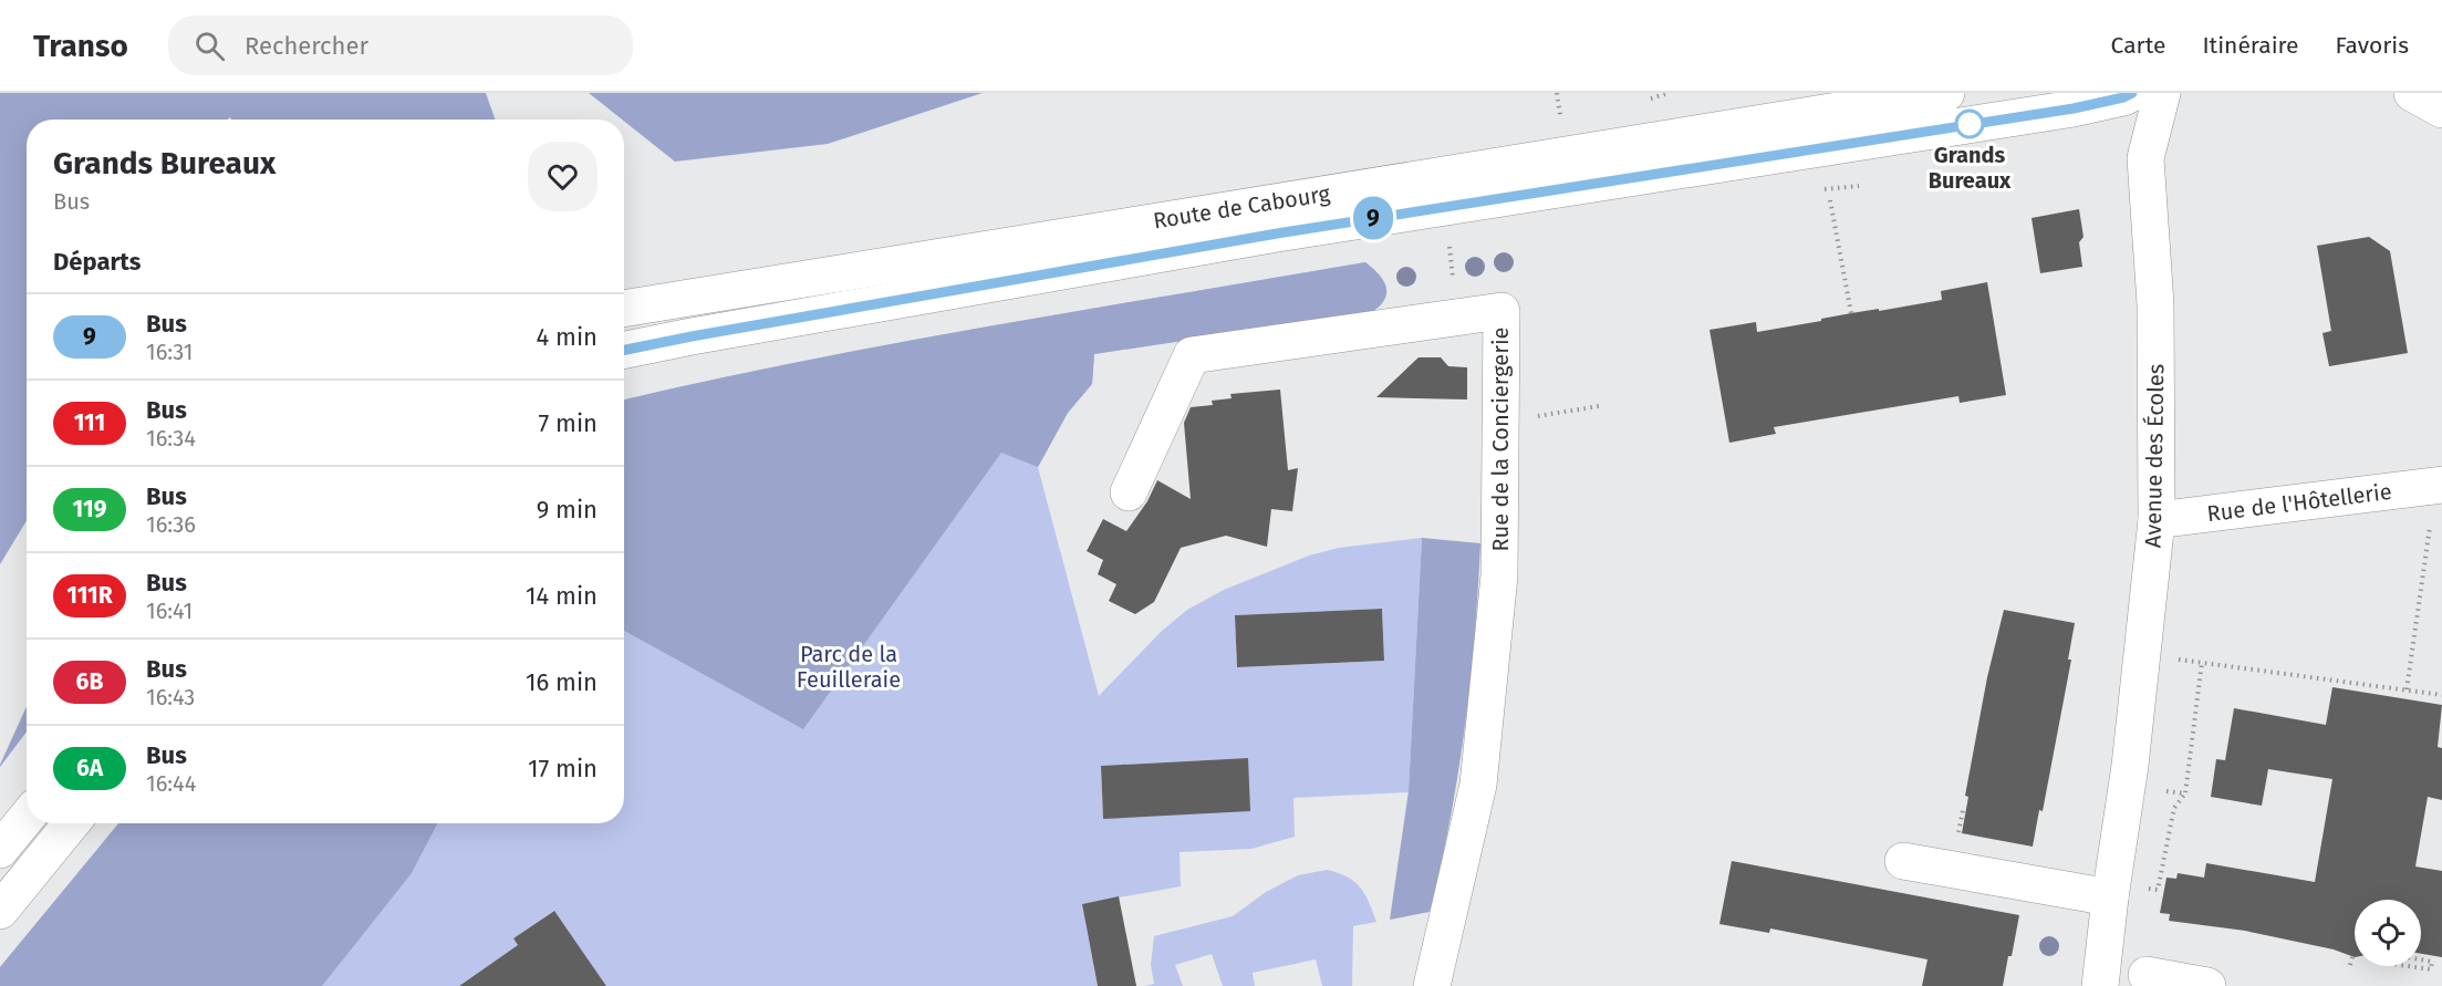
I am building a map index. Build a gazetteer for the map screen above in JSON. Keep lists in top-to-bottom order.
{
  "streets": {
    "main road": [
      "Route de Cabourg",
      "Rue de la Conciergerie",
      "Avenue des Écoles",
      "Rue de l'Hôtellerie"
    ]
  },
  "crossings": [
    ["Avenue des Écoles", "Rue de l'Hôtellerie"]
  ],
  "parks": ["Parc de la Feuilleraie"],
  "places": ["Grands Bureaux"],
  "lines": ["bus line 9"],
  "page": {
    "header": "Transo",
    "search": "Rechercher",
    "nav": ["Carte", "Itinéraire", "Favoris"],
    "on_map": "9",
    "heading": [
      ["Grands Bureaux", "Bus"],
      "Départs"
    ],
    "list": [
      {
        "mark": "9",
        "name": "Bus",
        "note": "16:31",
        "value": "4 min"
      },
      {
        "mark": "111",
        "name": "Bus",
        "note": "16:34",
        "value": "7 min"
      },
      {
        "mark": "119",
        "name": "Bus",
        "note": "16:36",
        "value": "9 min"
      },
      {
        "mark": "111R",
        "name": "Bus",
        "note": "16:41",
        "value": "14 min"
      },
      {
        "mark": "6B",
        "name": "Bus",
        "note": "16:43",
        "value": "16 min"
      },
      {
        "mark": "6A",
        "name": "Bus",
        "note": "16:44",
        "value": "17 min"
      }
    ]
  }
}
